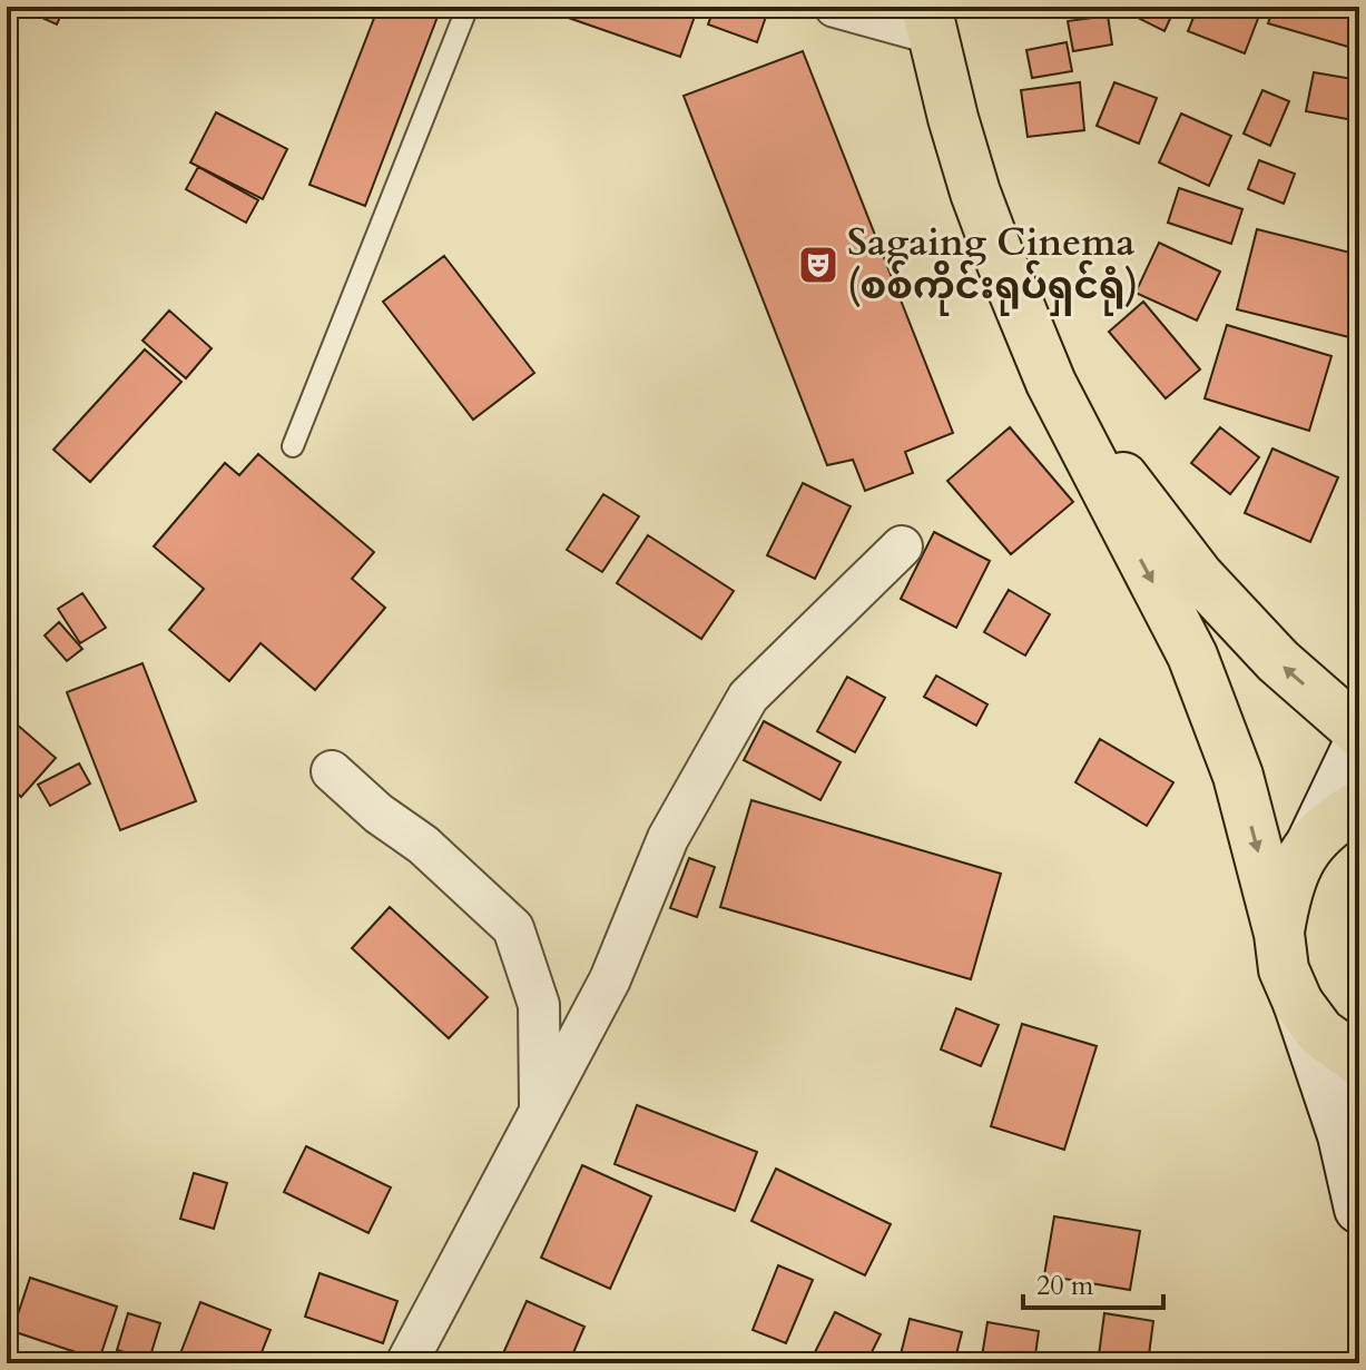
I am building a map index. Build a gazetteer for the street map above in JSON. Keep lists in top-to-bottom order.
{
  "places": {
    "theatre": ["Sagaing Cinema (စစ်ကိုင်းရုပ်ရှင်ရုံ)"]
  },
  "scale_bar": "20 m"
}
